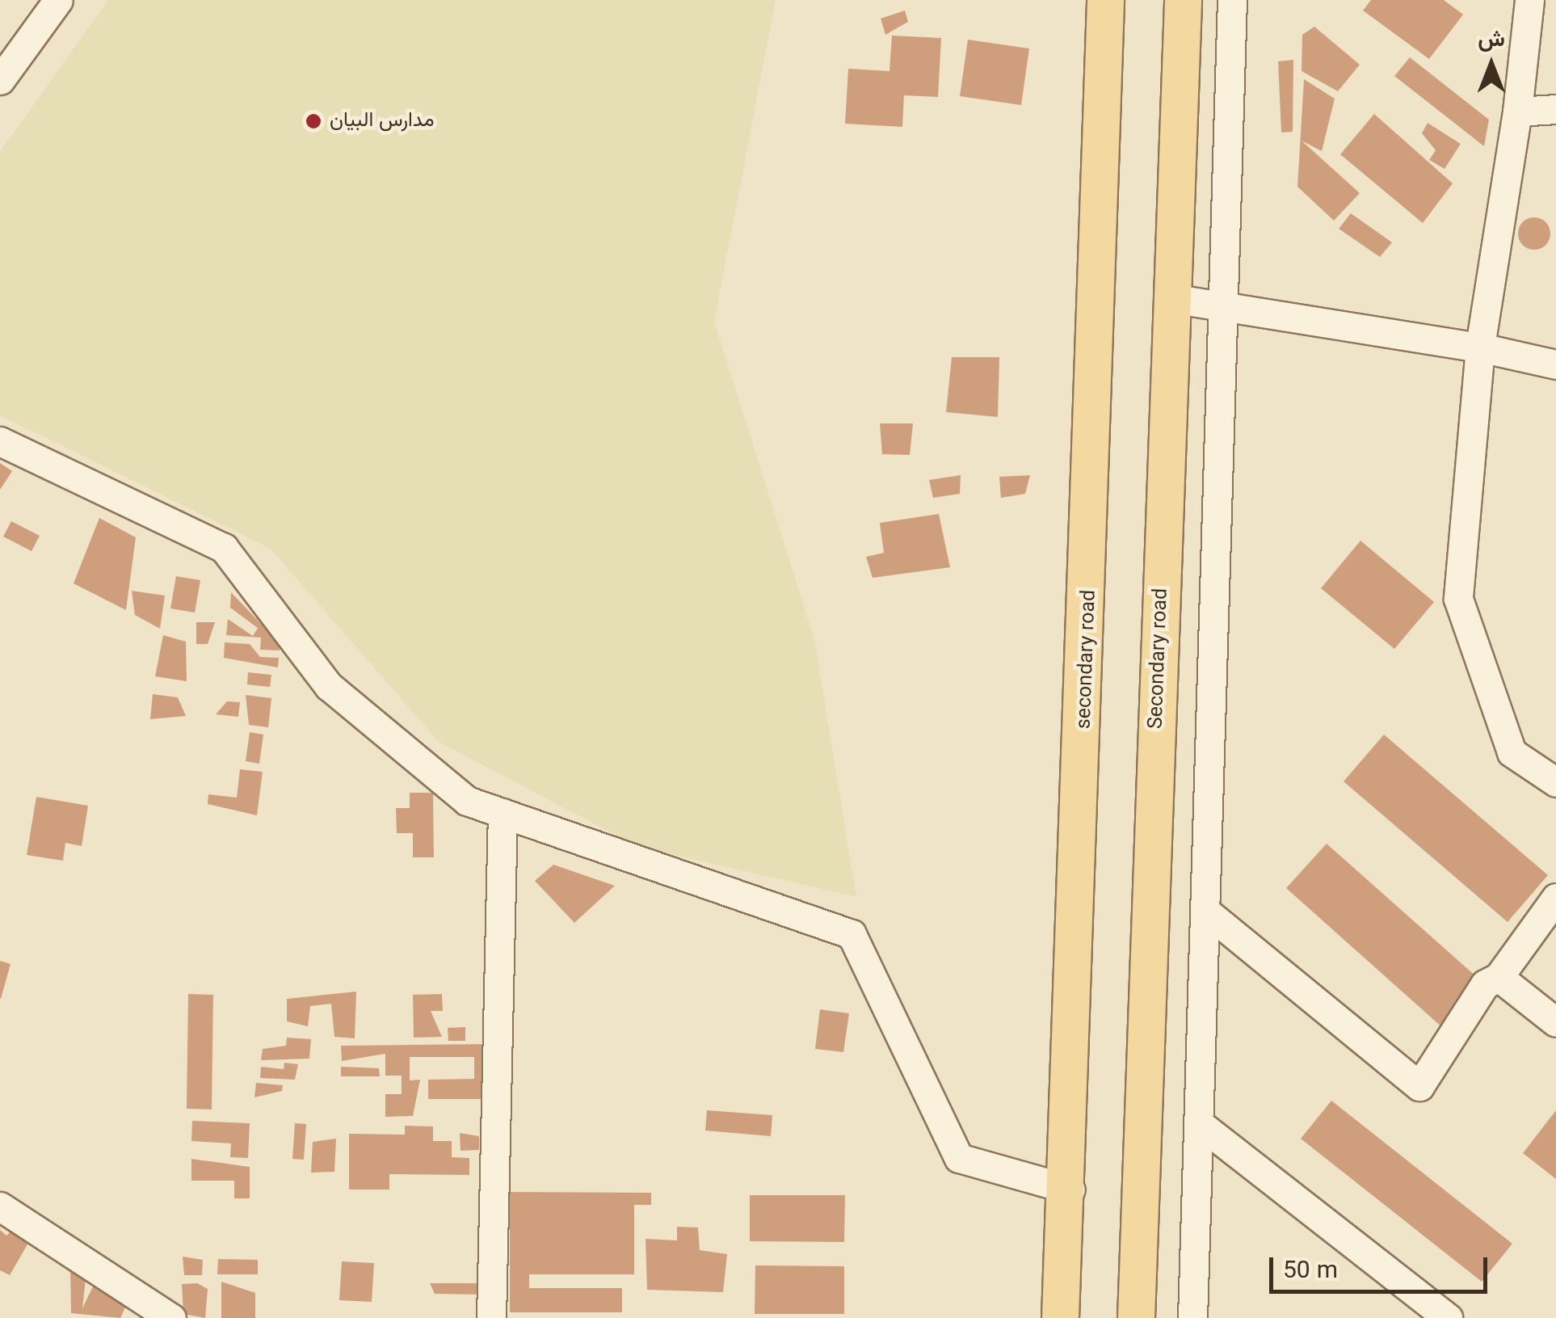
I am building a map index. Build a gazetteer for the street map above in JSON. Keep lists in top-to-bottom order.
{
  "streets": {
    "main road": ["Secondary road", "secondary road"]
  },
  "places": ["مدارس البيان"],
  "scale_bar": "50 m",
  "north": "top"
}
